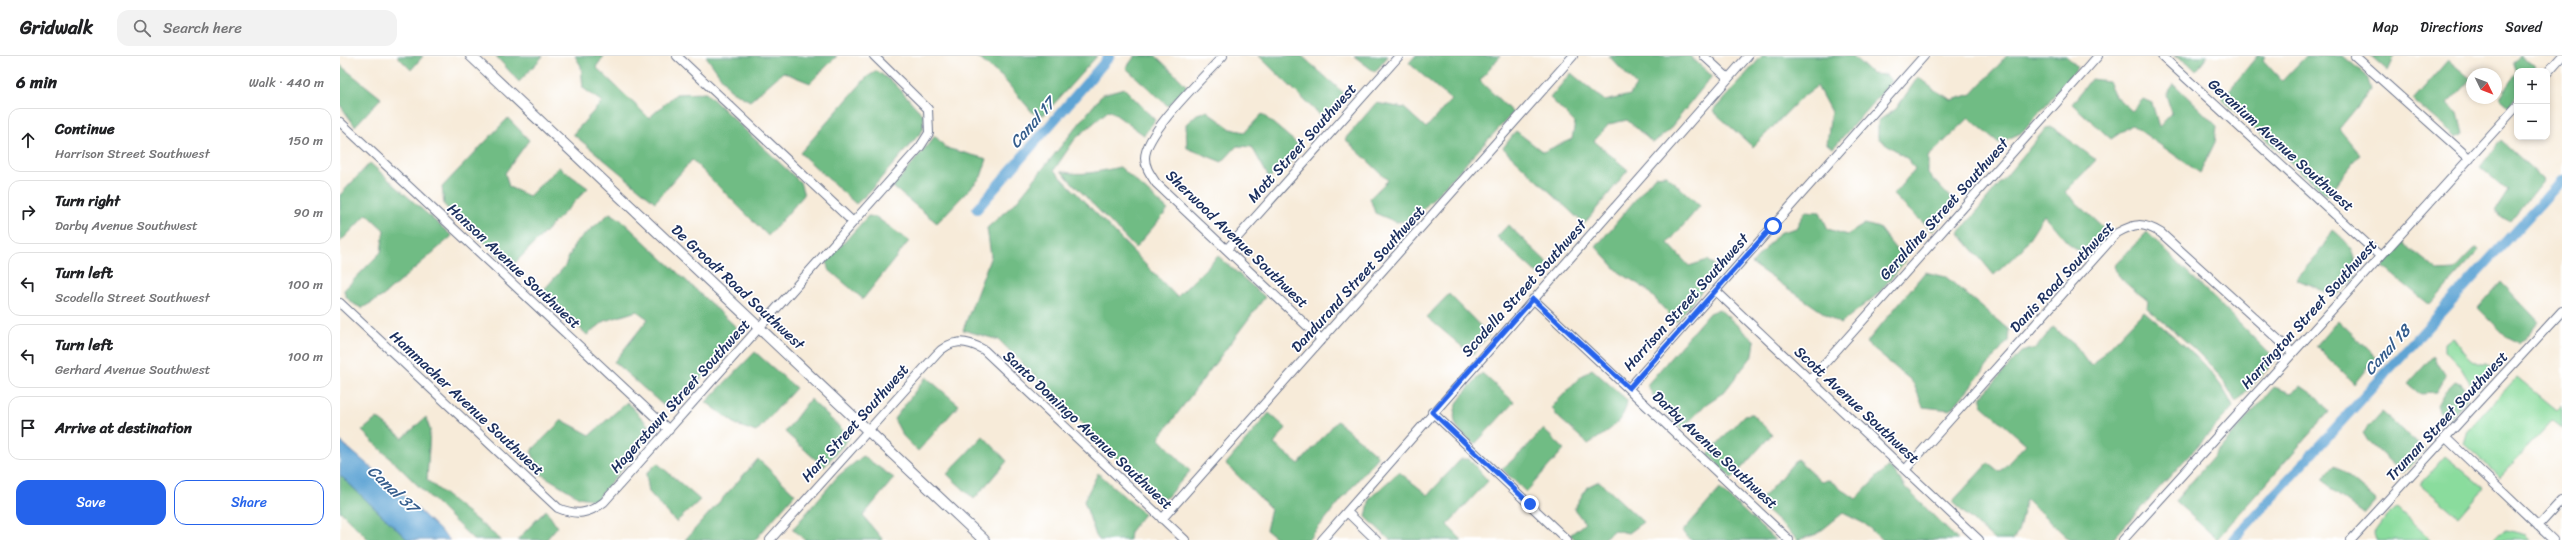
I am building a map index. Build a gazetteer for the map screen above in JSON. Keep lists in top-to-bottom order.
{
  "streets": {
    "street": [
      "Mott Street Southwest",
      "Geranium Avenue Southwest",
      "Geraldine Street Southwest",
      "Sherwood Avenue Southwest",
      "Hanson Avenue Southwest",
      "Danis Road Southwest",
      "Dandurand Street Southwest",
      "De Groodt Road Southwest",
      "Scodella Street Southwest",
      "Harrison Street Southwest",
      "Harrington Street Southwest",
      "Hagerstown Street Southwest",
      "Hammacher Avenue Southwest",
      "Scott Avenue Southwest",
      "Truman Street Southwest",
      "Hart Street Southwest",
      "Santo Domingo Avenue Southwest",
      "Darby Avenue Southwest"
    ]
  },
  "crossings": [
    ["Mott Street Southwest", "Sherwood Avenue Southwest"],
    ["Geranium Avenue Southwest", "Harrington Street Southwest"],
    ["Geraldine Street Southwest", "Scott Avenue Southwest"],
    ["Sherwood Avenue Southwest", "Dandurand Street Southwest"],
    ["Hanson Avenue Southwest", "Hagerstown Street Southwest"],
    ["Danis Road Southwest", "Harrington Street Southwest"],
    ["Danis Road Southwest", "Scott Avenue Southwest"],
    ["Dandurand Street Southwest", "Santo Domingo Avenue Southwest"],
    ["De Groodt Road Southwest", "Hagerstown Street Southwest"],
    ["De Groodt Road Southwest", "Hart Street Southwest"],
    ["Scodella Street Southwest", "Darby Avenue Southwest"],
    ["Harrison Street Southwest", "Scott Avenue Southwest"],
    ["Harrison Street Southwest", "Darby Avenue Southwest"],
    ["Hagerstown Street Southwest", "Hammacher Avenue Southwest"],
    ["Hart Street Southwest", "Santo Domingo Avenue Southwest"]
  ],
  "water": ["Canal 17", "Canal 18", "Canal 37"],
  "north": "bottom right",
  "page": {
    "header": "Gridwalk",
    "search": "Search here",
    "nav": ["Map", "Directions", "Saved"],
    "heading": ["6 min", "Walk · 440 m"],
    "map_buttons": ["+", "−"],
    "list": [
      ["Continue", "Harrison Street Southwest", "150 m"],
      ["Turn right", "Darby Avenue Southwest", "90 m"],
      ["Turn left", "Scodella Street Southwest", "100 m"],
      ["Turn left", "Gerhard Avenue Southwest", "100 m"],
      "Arrive at destination"
    ],
    "buttons": ["Save", "Share"]
  }
}
